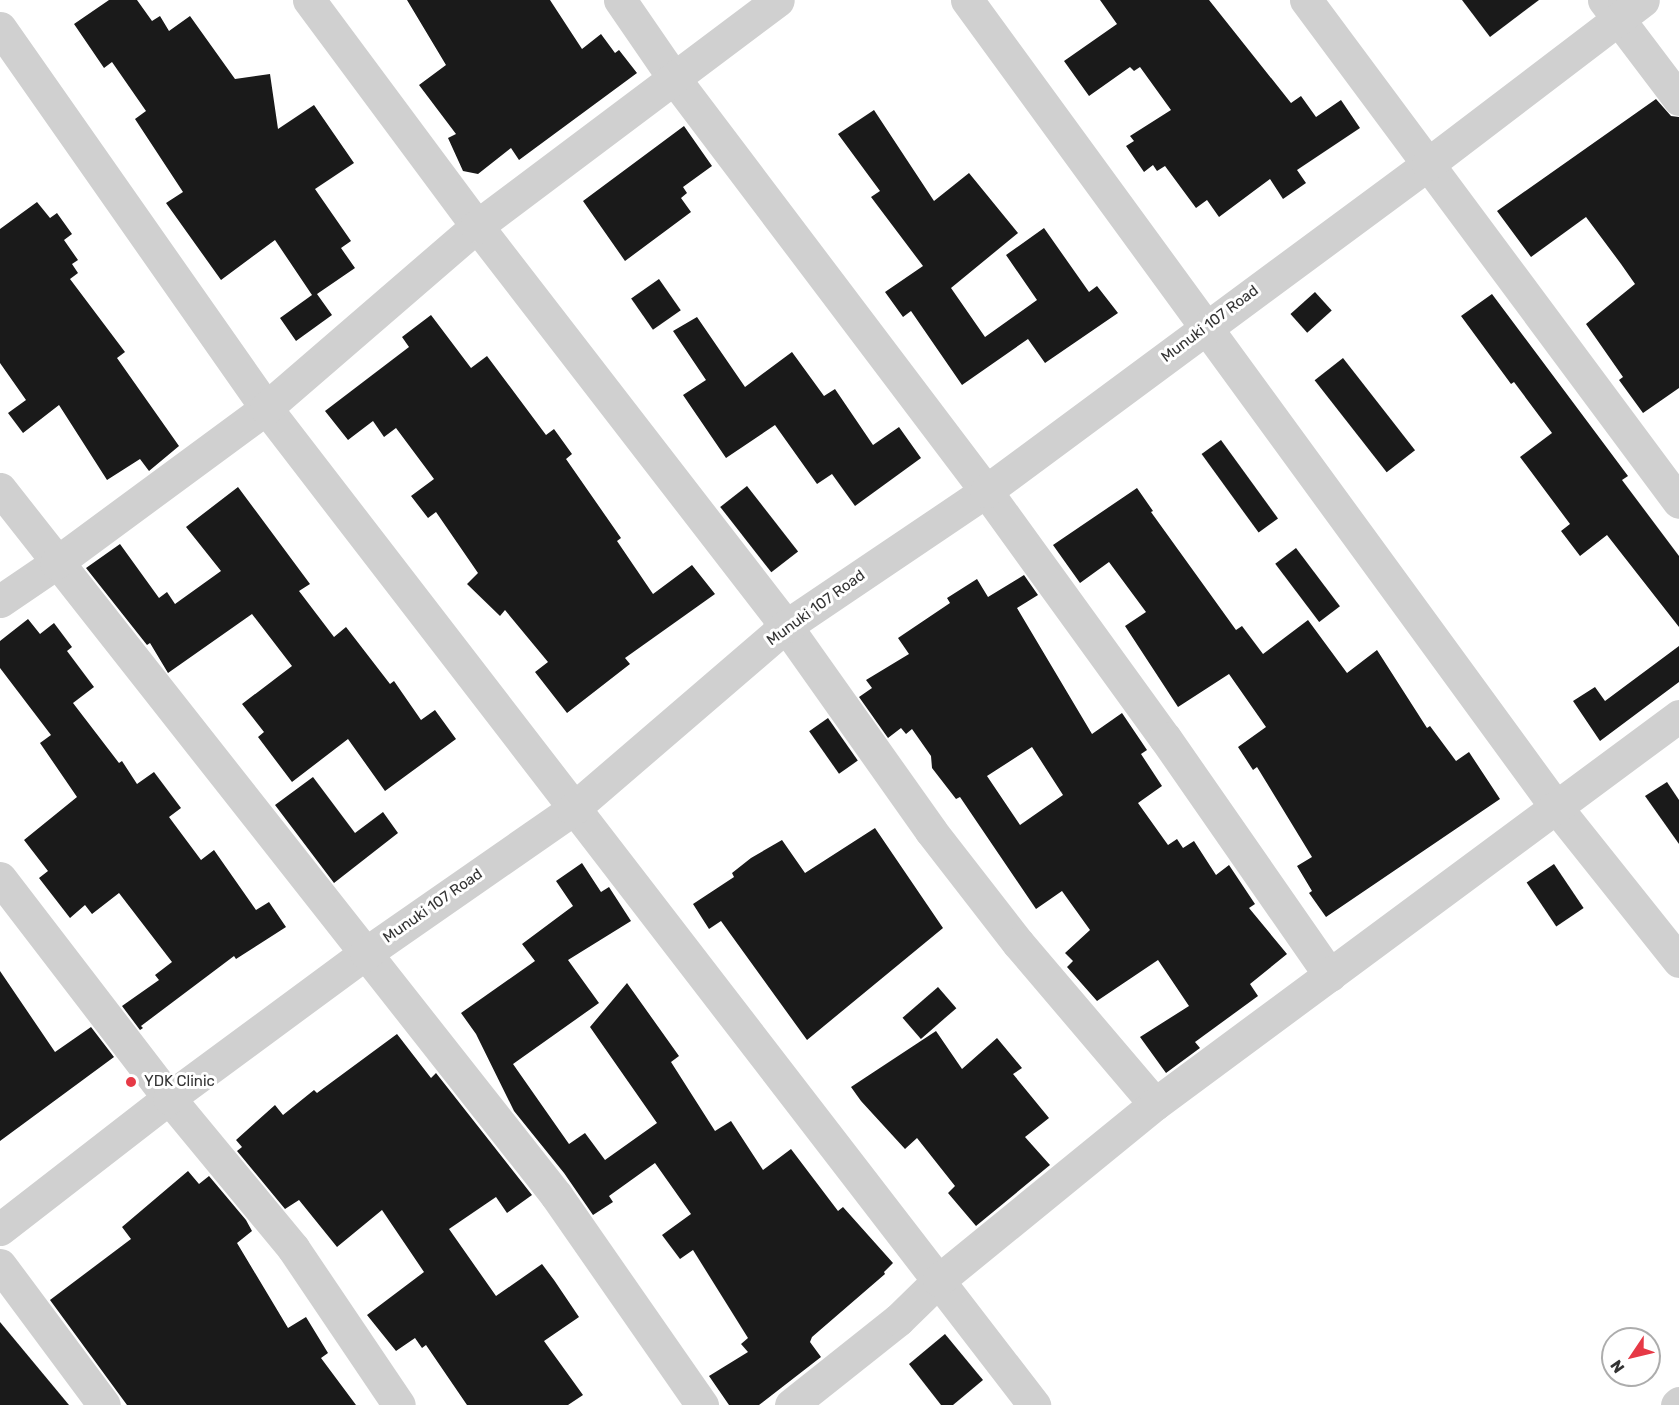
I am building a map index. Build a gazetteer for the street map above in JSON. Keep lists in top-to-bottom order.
{
  "streets": {
    "street": ["Munuki 107 Road"]
  },
  "places": ["YDK Clinic"],
  "north": "bottom left"
}
